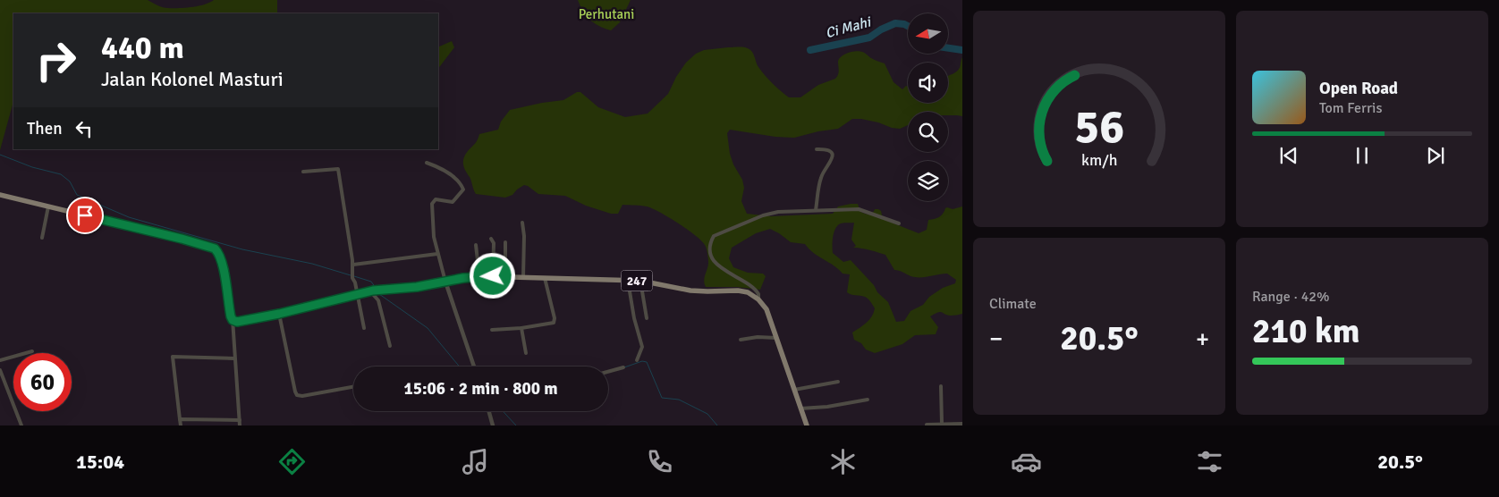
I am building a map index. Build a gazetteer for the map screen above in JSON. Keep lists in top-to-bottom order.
{
  "streets": {
    "main road": ["247"]
  },
  "water": ["Ci Mahi"],
  "parks": ["Perhutani"],
  "north": "left",
  "page": {
    "turn": ["440 m", "Jalan Kolonel Masturi"],
    "song": ["Open Road", "Tom Ferris"],
    "then": "Then",
    "tile": [
      "Climate",
      ["Range · 42%", "210 km"]
    ],
    "heat": ["−", "20.5°", "+"],
    "limit": "60",
    "trip": "15:06 · 2 min · 800 m",
    "tabs": ["15:04", "20.5°"],
    "gauge": ["56", "km/h"]
  }
}
